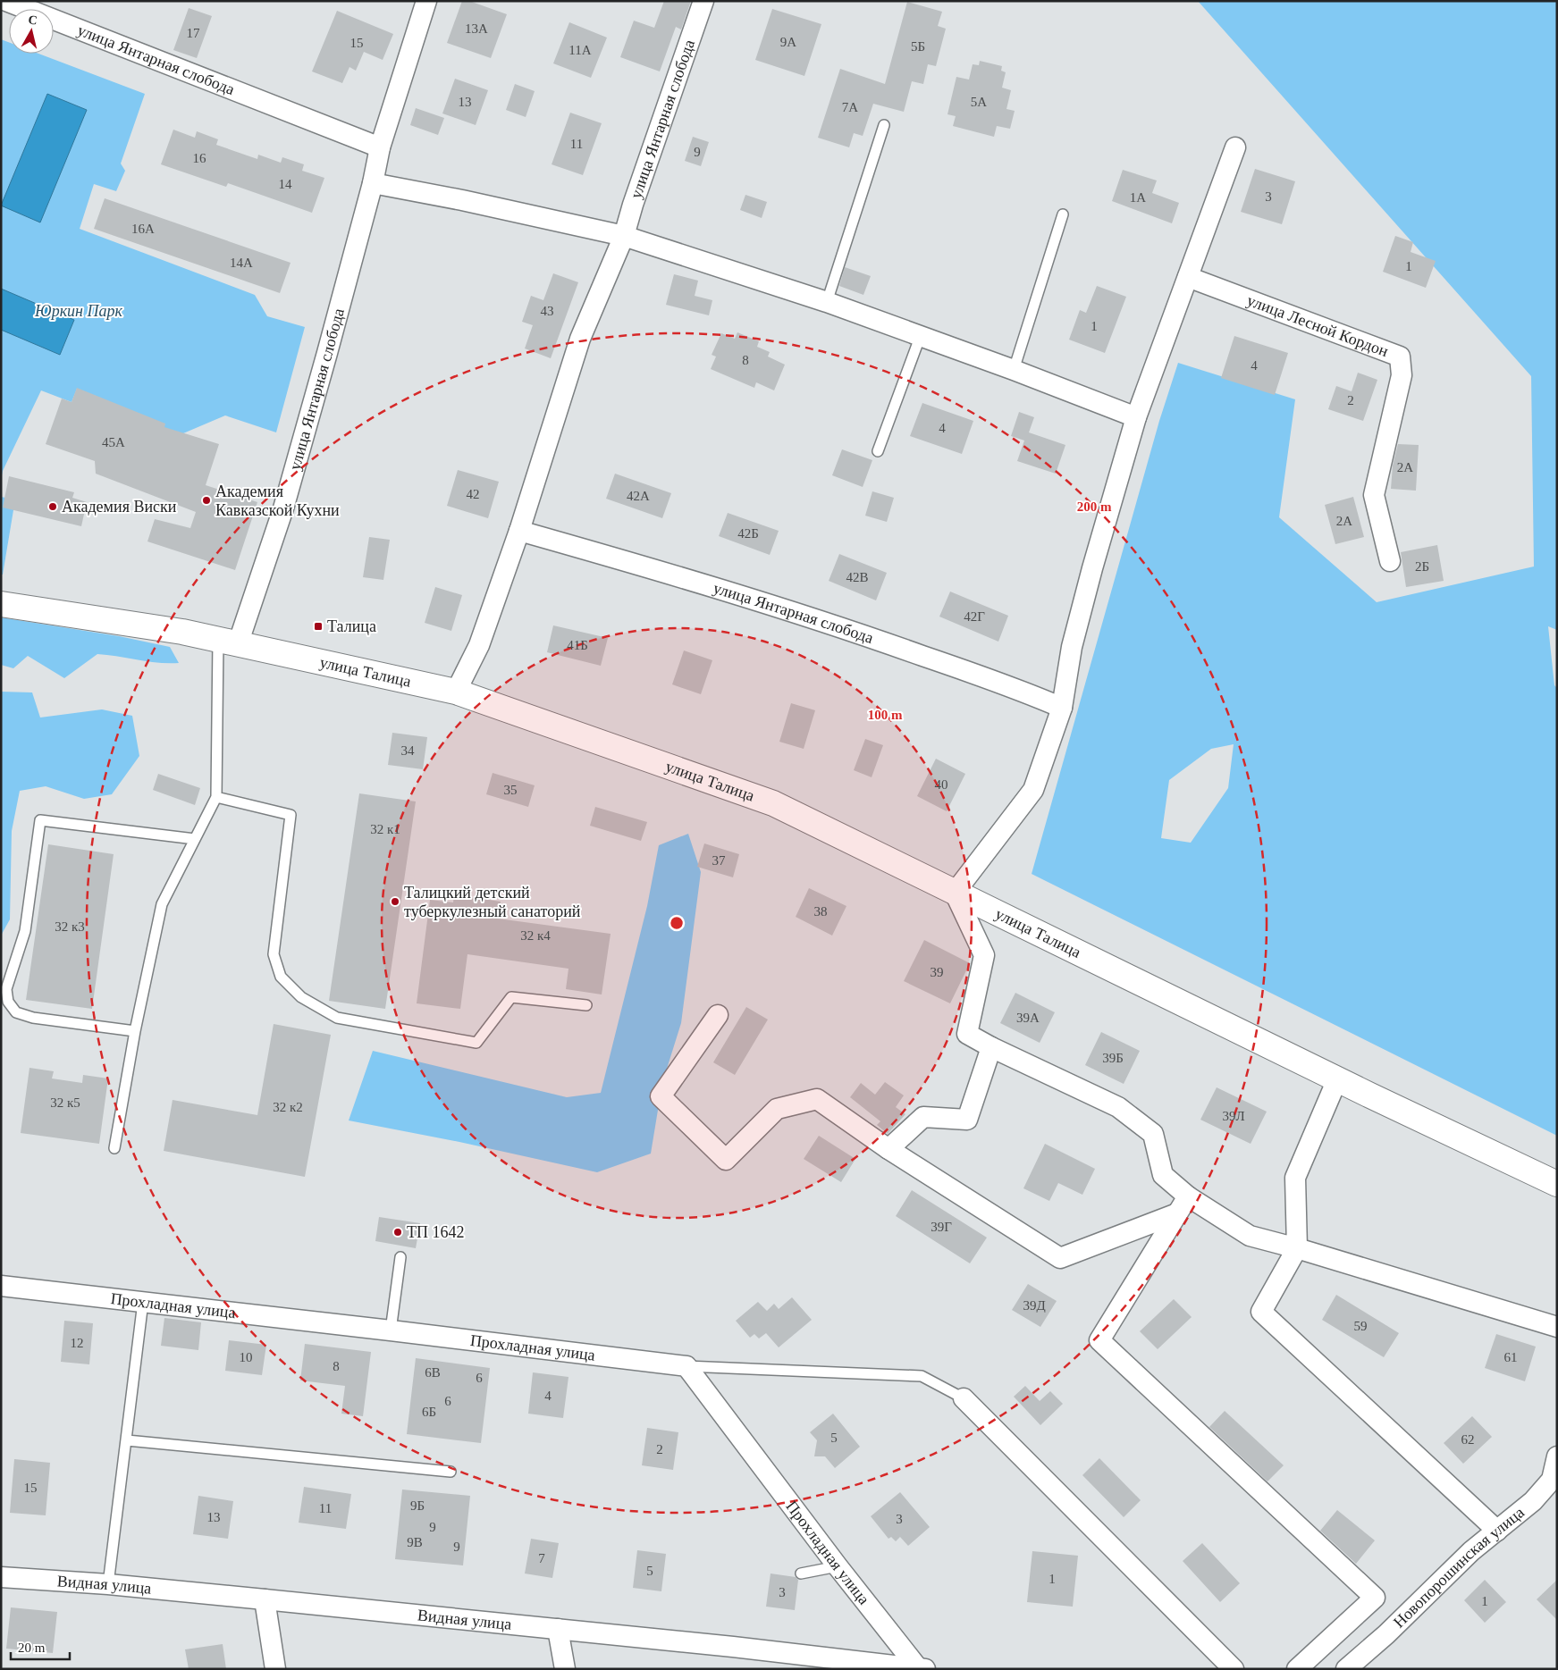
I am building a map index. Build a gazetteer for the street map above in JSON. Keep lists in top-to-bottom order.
{
  "streets": {
    "street": [
      "улица Янтарная слобода",
      "улица Лесной Кордон",
      "улица Талица",
      "Прохладная улица",
      "Новопорошинская улица",
      "Видная улица"
    ]
  },
  "crossings": [
    ["улица Янтарная слобода", "улица Талица"],
    ["Прохладная улица", "Видная улица"]
  ],
  "parks": ["Юркин Парк"],
  "places": {
    "other": [
      "Академия Кавказской Кухни",
      "Академия Виски",
      "Талицкий детский туберкулезный санаторий",
      "ТП 1642"
    ],
    "transit": ["Талица"]
  },
  "house_numbers": [
    "13А",
    "17",
    "9А",
    "15",
    "5Б",
    "11А",
    "13",
    "5А",
    "7А",
    "11",
    "9",
    "16",
    "14",
    "3",
    "1А",
    "16А",
    "14А",
    "1",
    "43",
    "1",
    "8",
    "4",
    "2",
    "4",
    "45А",
    "2А",
    "42",
    "42А",
    "2А",
    "42Б",
    "2Б",
    "42В",
    "42Г",
    "41Б",
    "34",
    "40",
    "35",
    "32 к1",
    "37",
    "38",
    "32 к3",
    "32 к4",
    "39",
    "39А",
    "39Б",
    "32 к5",
    "32 к2",
    "39Л",
    "39Г",
    "39Д",
    "59",
    "12",
    "10",
    "61",
    "8",
    "6В",
    "6",
    "4",
    "6",
    "6Б",
    "5",
    "62",
    "2",
    "15",
    "9Б",
    "11",
    "13",
    "3",
    "9",
    "9В",
    "9",
    "7",
    "5",
    "1",
    "3",
    "1"
  ],
  "scale_bar": "20 m",
  "north": "top",
  "rings": ["200 m", "100 m"]
}
